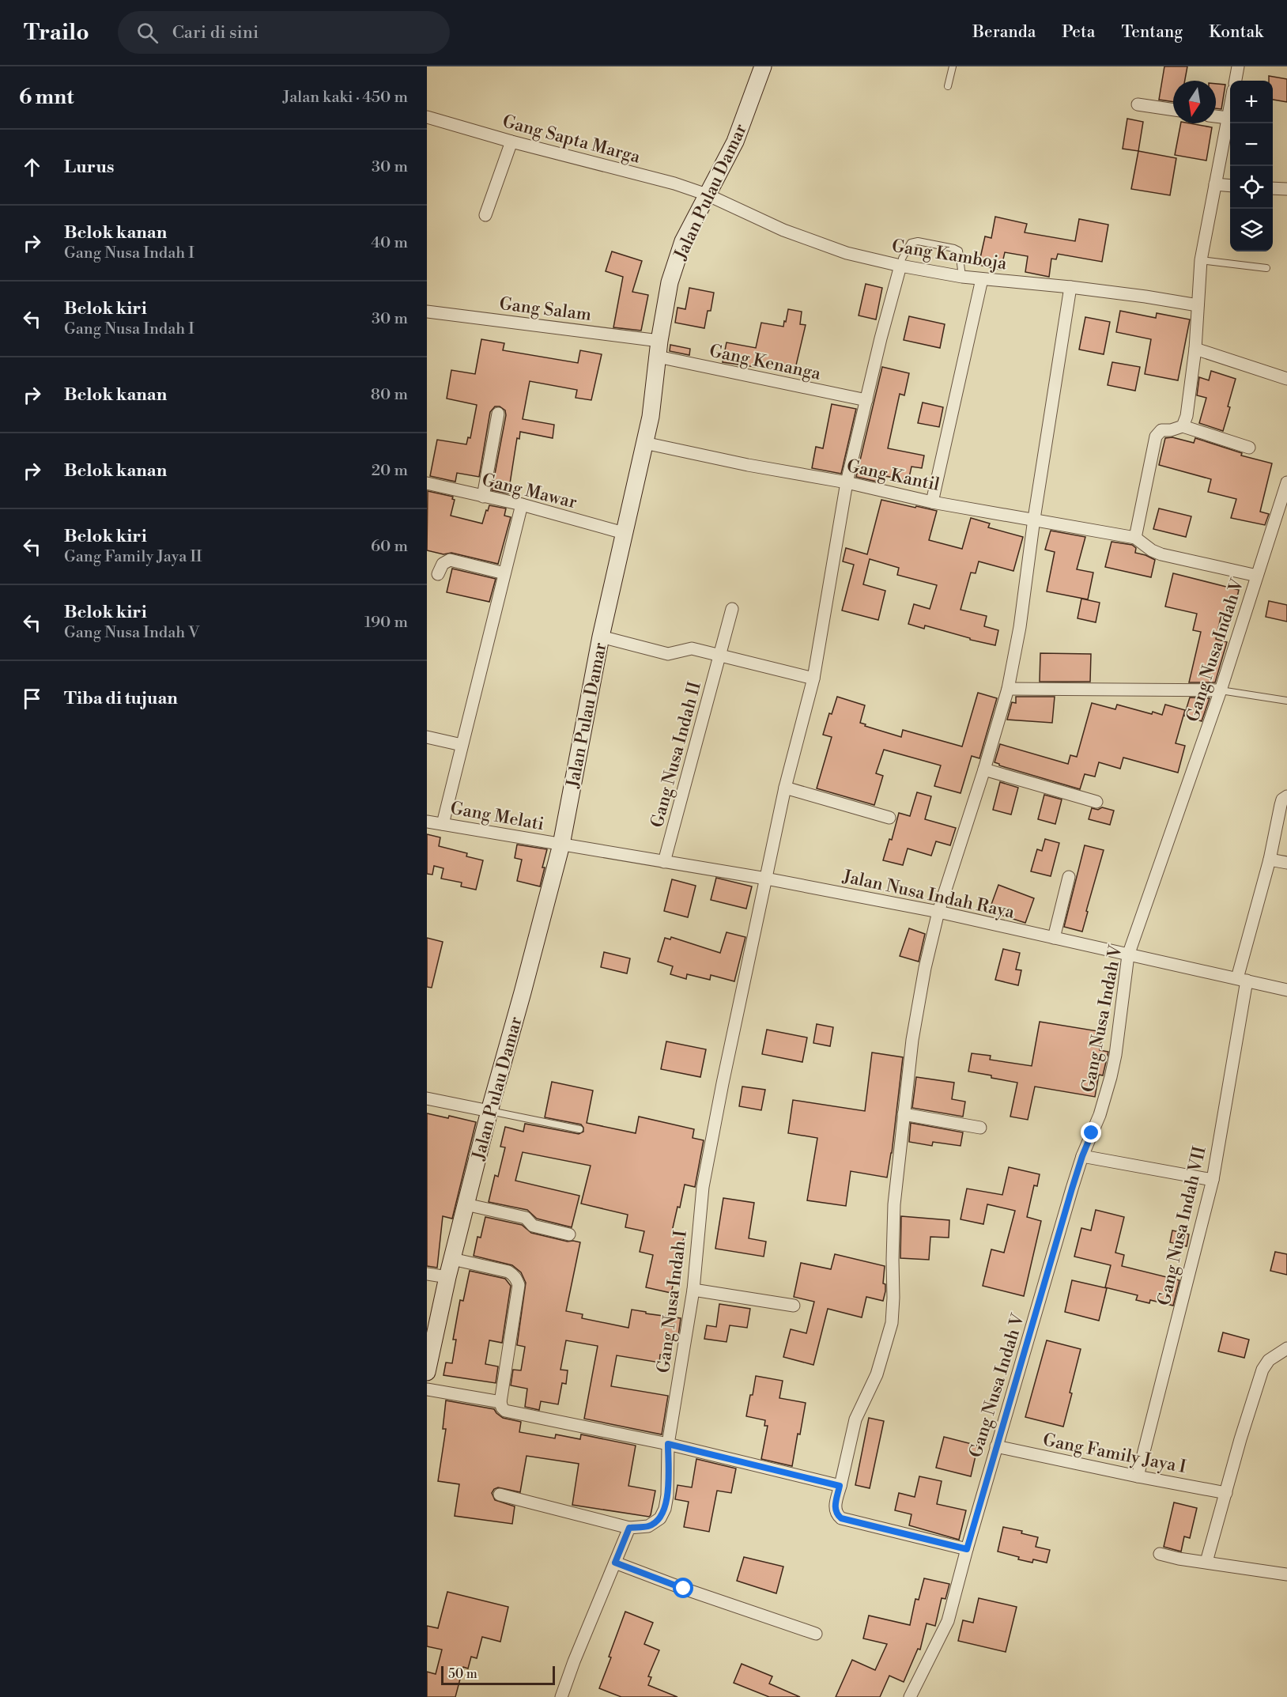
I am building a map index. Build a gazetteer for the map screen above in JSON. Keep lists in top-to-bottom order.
{
  "streets": {
    "street": [
      "Gang Sapta Marga",
      "Jalan Pulau Damar",
      "Gang Kamboja",
      "Gang Salam",
      "Gang Kenanga",
      "Gang Kantil",
      "Gang Mawar",
      "Gang Nusa Indah V",
      "Gang Nusa Indah II",
      "Gang Melati",
      "Jalan Nusa Indah Raya",
      "Gang Nusa Indah VII",
      "Gang Nusa Indah I",
      "Gang Family Jaya I"
    ]
  },
  "crossings": [
    ["Gang Sapta Marga", "Jalan Pulau Damar"],
    ["Gang Sapta Marga", "Gang Kamboja"],
    ["Jalan Pulau Damar", "Gang Kamboja"],
    ["Jalan Pulau Damar", "Gang Salam"],
    ["Jalan Pulau Damar", "Gang Kenanga"],
    ["Jalan Pulau Damar", "Gang Kantil"],
    ["Jalan Pulau Damar", "Gang Mawar"],
    ["Jalan Pulau Damar", "Gang Melati"],
    ["Jalan Pulau Damar", "Jalan Nusa Indah Raya"],
    ["Gang Kamboja", "Gang Nusa Indah I"],
    ["Gang Salam", "Gang Kenanga"],
    ["Gang Kenanga", "Gang Nusa Indah I"],
    ["Gang Kantil", "Gang Nusa Indah I"],
    ["Gang Nusa Indah V", "Jalan Nusa Indah Raya"],
    ["Gang Nusa Indah V", "Gang Family Jaya I"],
    ["Gang Nusa Indah II", "Jalan Nusa Indah Raya"],
    ["Gang Melati", "Jalan Nusa Indah Raya"],
    ["Jalan Nusa Indah Raya", "Gang Nusa Indah VII"],
    ["Jalan Nusa Indah Raya", "Gang Nusa Indah I"],
    ["Gang Nusa Indah VII", "Gang Family Jaya I"]
  ],
  "scale_bar": "50 m",
  "north": "bottom",
  "page": {
    "header": "Trailo",
    "search": "Cari di sini",
    "nav": [
      "Beranda",
      "Peta",
      "Tentang",
      "Kontak"
    ],
    "heading": ["6 mnt", "Jalan kaki · 450 m"],
    "map_buttons": ["+", "−"],
    "list": [
      ["Lurus", "30 m"],
      ["Belok kanan", "Gang Nusa Indah I", "40 m"],
      ["Belok kiri", "Gang Nusa Indah I", "30 m"],
      ["Belok kanan", "80 m"],
      ["Belok kanan", "20 m"],
      ["Belok kiri", "Gang Family Jaya II", "60 m"],
      ["Belok kiri", "Gang Nusa Indah V", "190 m"],
      "Tiba di tujuan"
    ],
    "scale": "50 m"
  }
}
